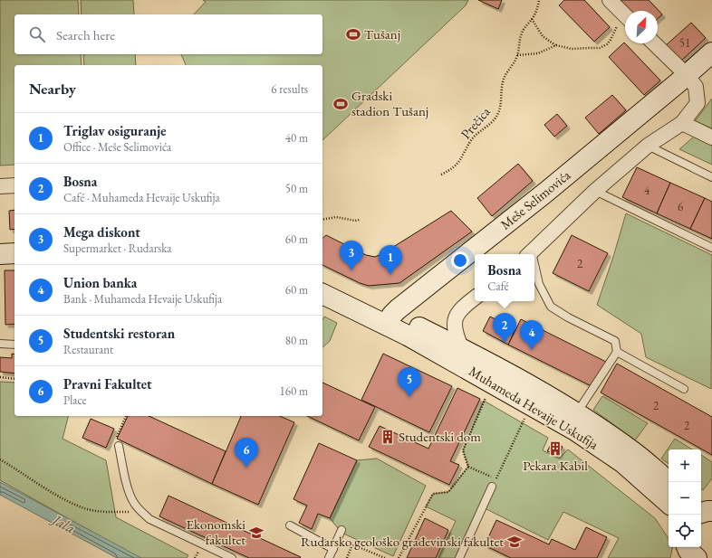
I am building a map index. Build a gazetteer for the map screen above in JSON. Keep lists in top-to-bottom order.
{
  "streets": {
    "main road": ["Meše Selimovića", "Muhameda Hevaije Uskufija"],
    "path": ["Prečica"]
  },
  "crossings": [
    ["Meše Selimovića", "Muhameda Hevaije Uskufija"]
  ],
  "water": ["Jala"],
  "places": {
    "sports": ["Tušanj", "Gradski stadion Tušanj"],
    "building": ["Studentski dom", "Pekara Kabil"],
    "school or university": ["Ekonomski fakultet", "Rudarsko geološko građevinski fakultet"]
  },
  "house_numbers": [
    "51",
    "4",
    "6",
    "2",
    "2",
    "2"
  ],
  "north": "top right",
  "page": {
    "search": "Search here",
    "heading": ["Nearby", "6 results"],
    "list": [
      {
        "mark": "1",
        "name": "Triglav osiguranje",
        "note": "Office · Meše Selimovića",
        "value": "40 m"
      },
      {
        "mark": "2",
        "name": "Bosna",
        "note": "Café · Muhameda Hevaije Uskufija",
        "value": "50 m"
      },
      {
        "mark": "3",
        "name": "Mega diskont",
        "note": "Supermarket · Rudarska",
        "value": "60 m"
      },
      {
        "mark": "4",
        "name": "Union banka",
        "note": "Bank · Muhameda Hevaije Uskufija",
        "value": "60 m"
      },
      {
        "mark": "5",
        "name": "Studentski restoran",
        "note": "Restaurant",
        "value": "80 m"
      },
      {
        "mark": "6",
        "name": "Pravni Fakultet",
        "note": "Place",
        "value": "160 m"
      }
    ],
    "pins": [
      "3",
      "1",
      "2",
      "4",
      "5",
      "6"
    ],
    "popup": ["Bosna", "Café"],
    "map_buttons": ["+", "−"]
  }
}
